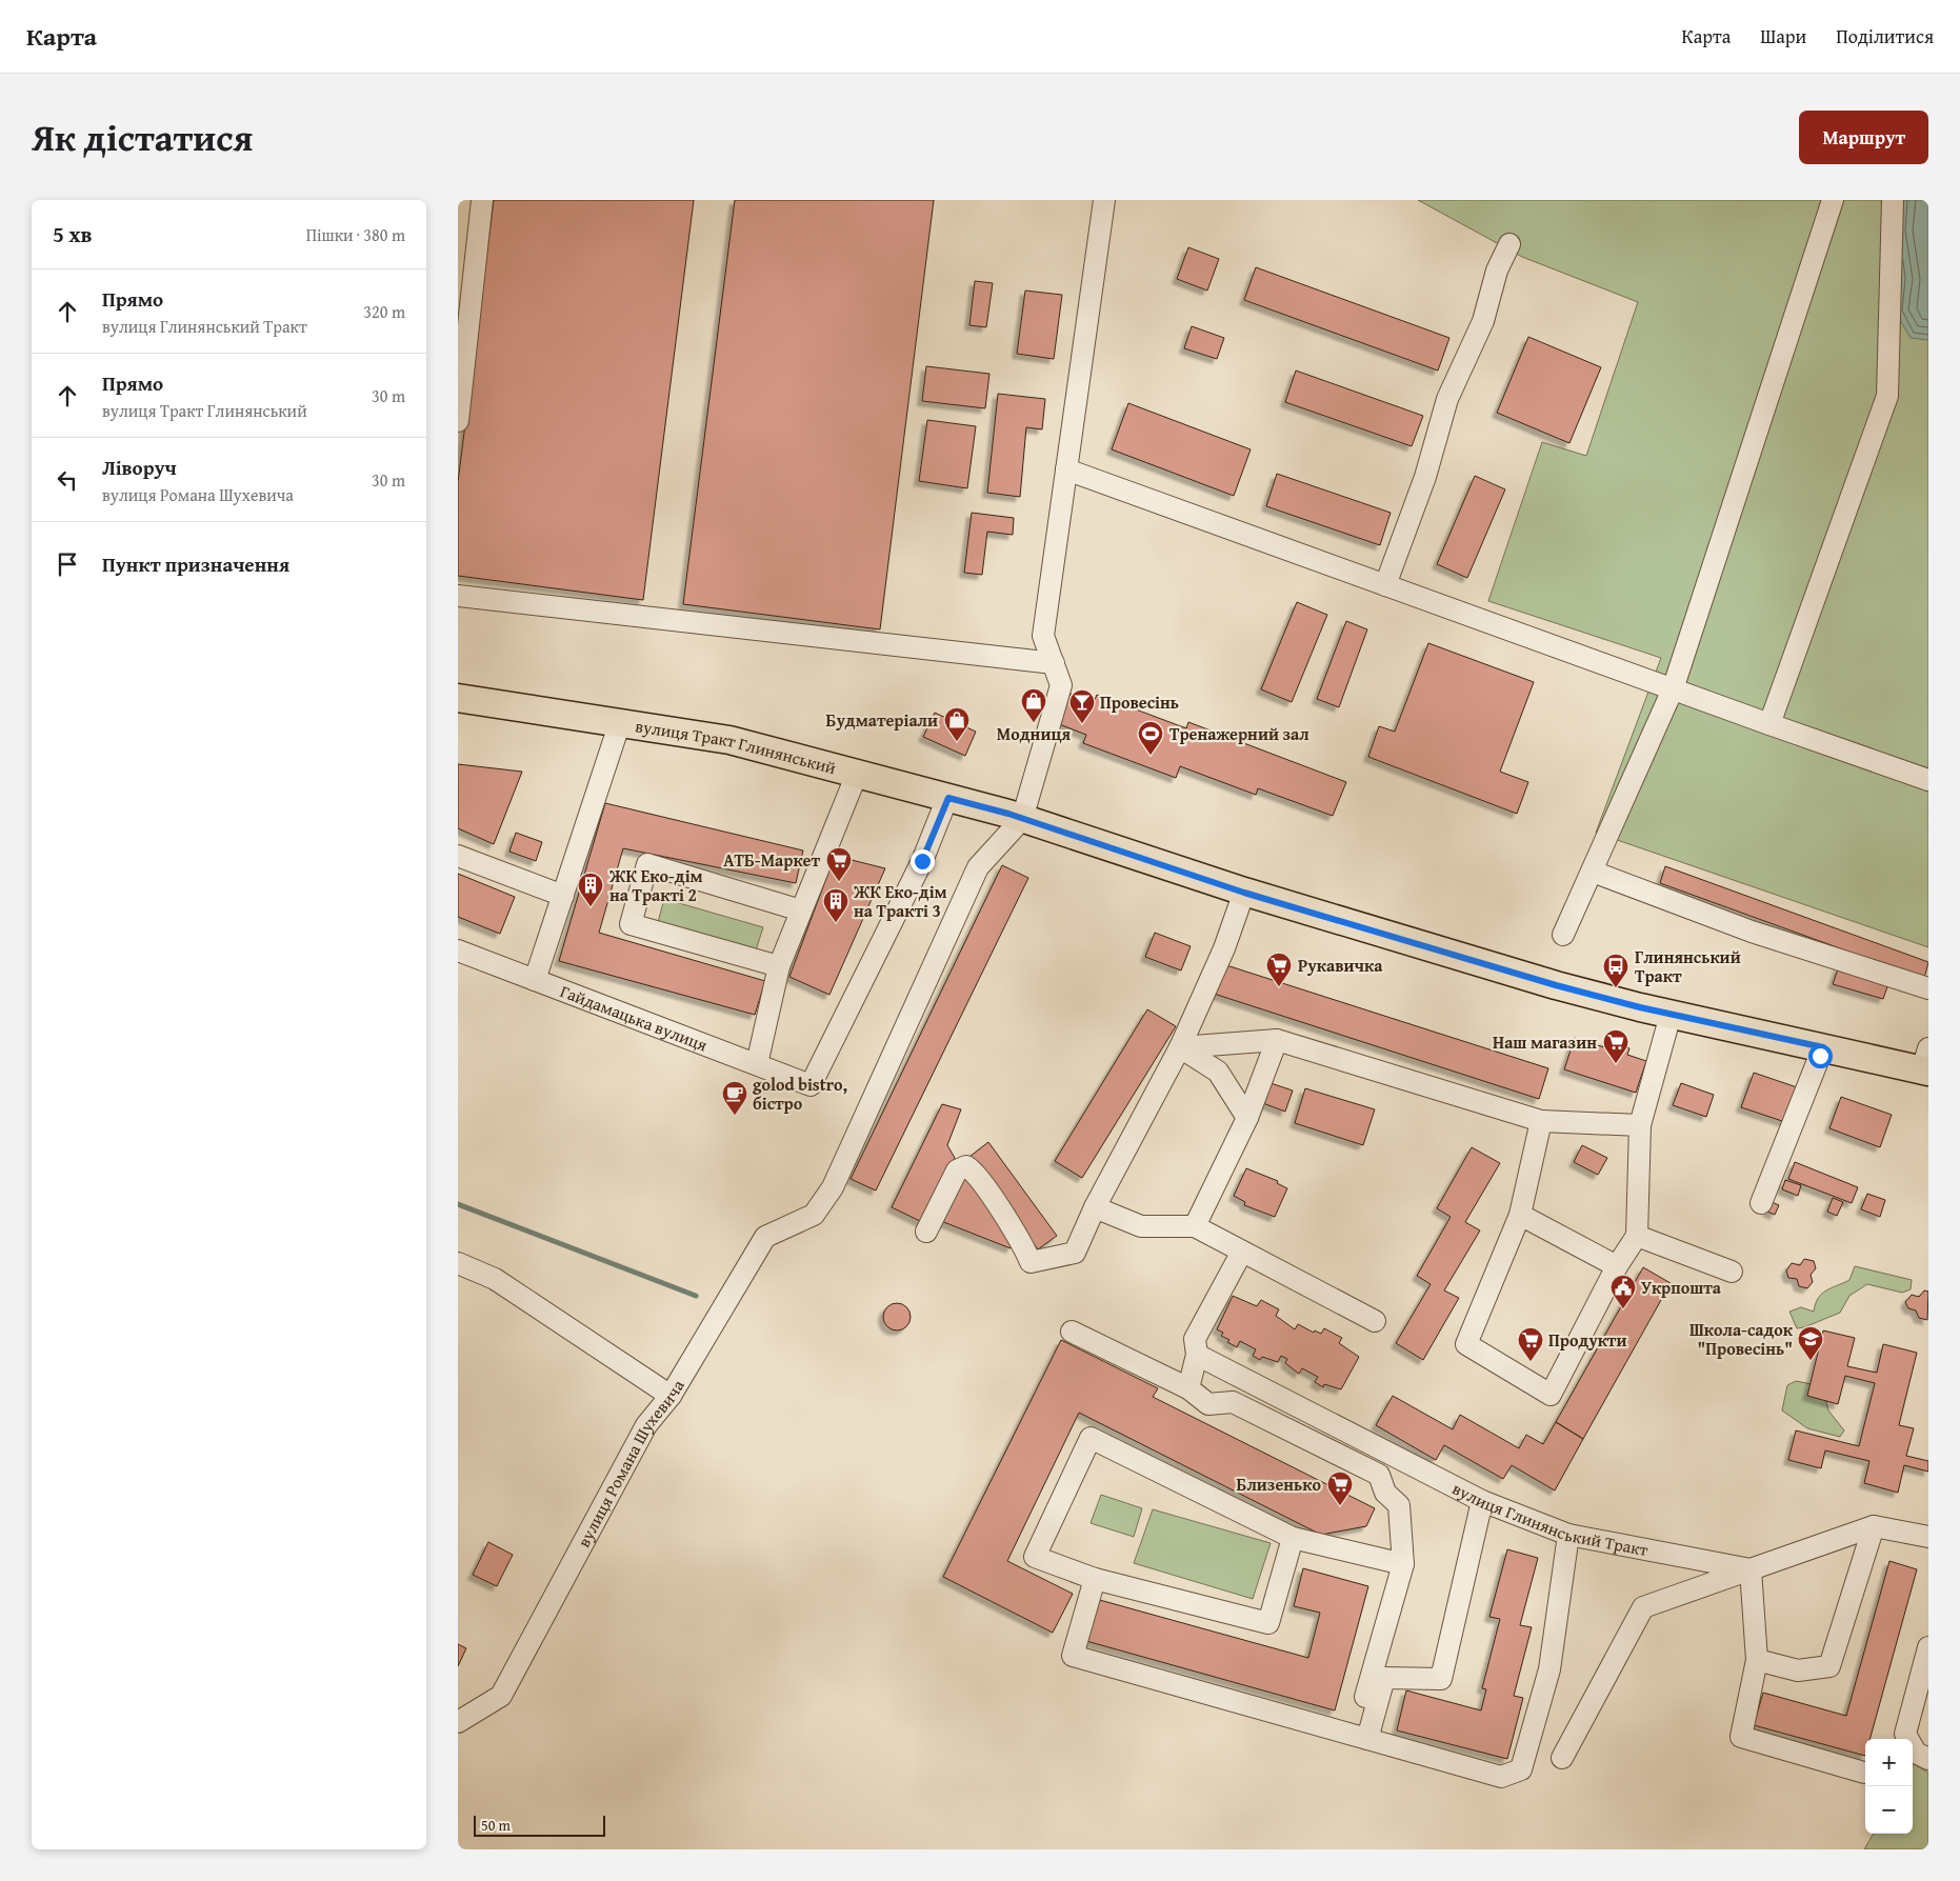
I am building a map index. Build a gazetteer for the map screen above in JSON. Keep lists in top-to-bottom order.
{
  "streets": {
    "main road": ["вулиця Тракт Глинянський"],
    "street": ["Гайдамацька вулиця", "вулиця Романа Шухевича", "вулиця Глинянський Тракт"]
  },
  "crossings": [
    ["вулиця Тракт Глинянський", "Гайдамацька вулиця"],
    ["вулиця Тракт Глинянський", "вулиця Романа Шухевича"]
  ],
  "places": {
    "shop": ["Модниця", "Будматеріали"],
    "bar": ["Провесінь"],
    "sports": ["Тренажерний зал"],
    "supermarket": [
      "АТБ-Маркет",
      "Рукавичка",
      "Наш магазин",
      "Продукти",
      "Близенько"
    ],
    "building": ["ЖК Еко-дім на Тракті 2", "ЖК Еко-дім на Тракті 3"],
    "bus stop": ["Глинянський Тракт"],
    "cafe": ["golod bistro, бістро"],
    "public building": ["Укрпошта"],
    "school or university": ["Школа-садок \"Провесінь\""]
  },
  "scale_bar": "50 m",
  "page": {
    "header": "Карта",
    "nav": ["Карта", "Шари", "Поділитися"],
    "title": "Як дістатися",
    "buttons": "Маршрут",
    "heading": ["5 хв", "Пішки · 380 m"],
    "list": [
      ["Прямо", "вулиця Глинянський Тракт", "320 m"],
      ["Прямо", "вулиця Тракт Глинянський", "30 m"],
      ["Ліворуч", "вулиця Романа Шухевича", "30 m"],
      "Пункт призначення"
    ],
    "map_buttons": ["+", "−"],
    "scale": "50 m"
  }
}
